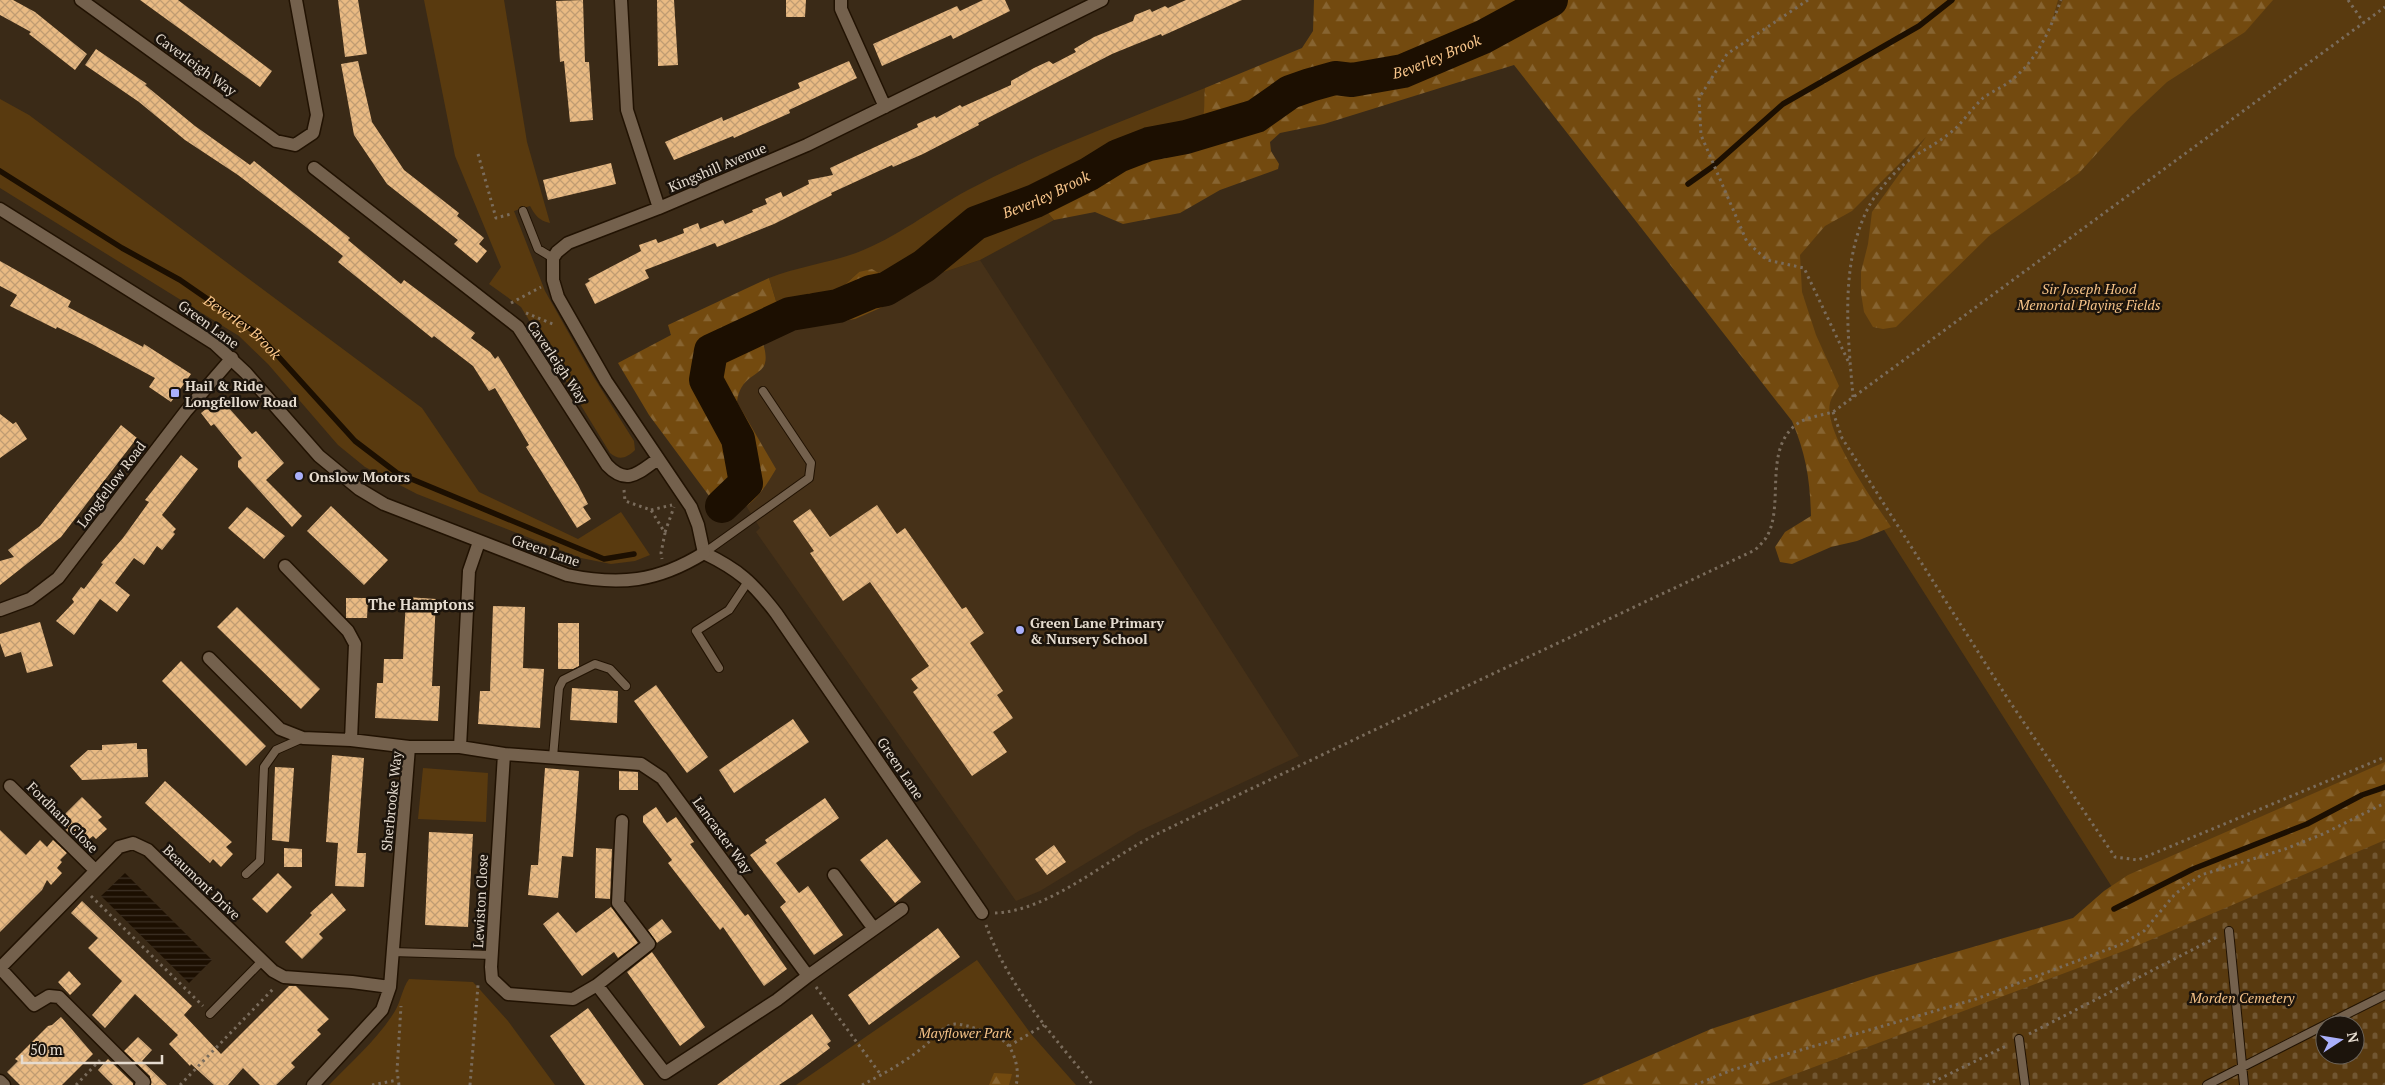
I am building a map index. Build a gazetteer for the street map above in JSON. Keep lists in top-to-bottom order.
{
  "streets": {
    "street": [
      "Caverleigh Way",
      "Kingshill Avenue",
      "Green Lane",
      "Longfellow Road",
      "Sherbrooke Way",
      "Fordham Close",
      "Lancaster Way",
      "Beaumont Drive",
      "Lewiston Close"
    ]
  },
  "crossings": [
    ["Green Lane", "Longfellow Road"],
    ["Fordham Close", "Beaumont Drive"],
    ["Lancaster Way", "Lewiston Close"]
  ],
  "districts": ["The Hamptons"],
  "water": ["Beverley Brook"],
  "parks": ["Sir Joseph Hood Memorial Playing Fields", "Morden Cemetery", "Mayflower Park"],
  "places": {
    "transit": ["Hail & Ride Longfellow Road"],
    "other": ["Onslow Motors", "Green Lane Primary & Nursery School"]
  },
  "scale_bar": "50 m",
  "north": "right"
}
